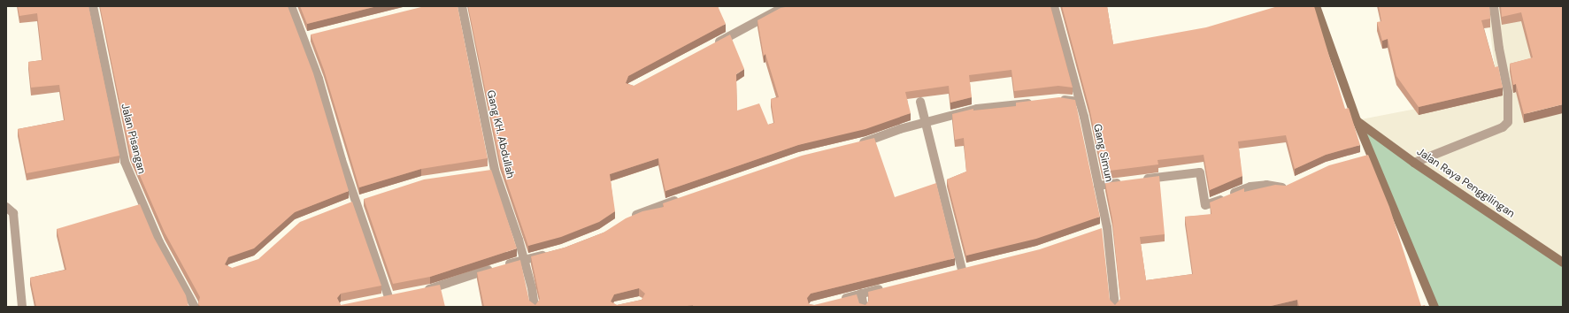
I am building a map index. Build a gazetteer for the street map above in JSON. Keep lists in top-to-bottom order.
{
  "streets": {
    "main road": ["Jalan Raya Penggilingan"],
    "street": ["Gang KH. Abdullah", "Jalan Pisangan", "Gang Simun"]
  }
}
